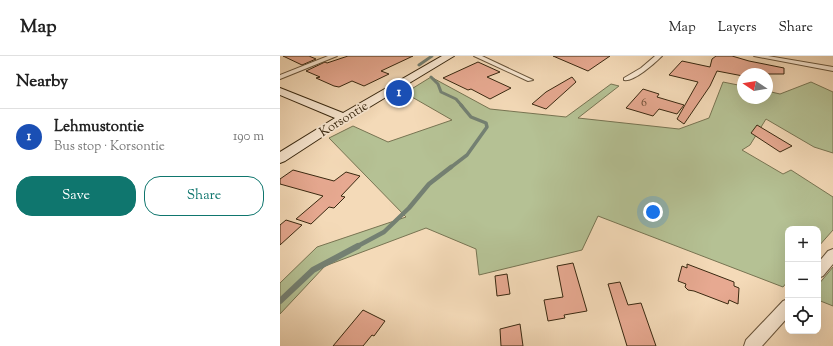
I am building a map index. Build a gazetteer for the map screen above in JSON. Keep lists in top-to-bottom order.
{
  "streets": {
    "main road": ["Korsontie"]
  },
  "house_numbers": ["6"],
  "north": "left",
  "page": {
    "header": "Map",
    "nav": ["Map", "Layers", "Share"],
    "heading": "Nearby",
    "pins": "1",
    "list": [
      {
        "mark": "1",
        "name": "Lehmustontie",
        "note": "Bus stop · Korsontie",
        "value": "190 m"
      }
    ],
    "buttons": ["Save", "Share"],
    "map_buttons": ["+", "−"]
  }
}
